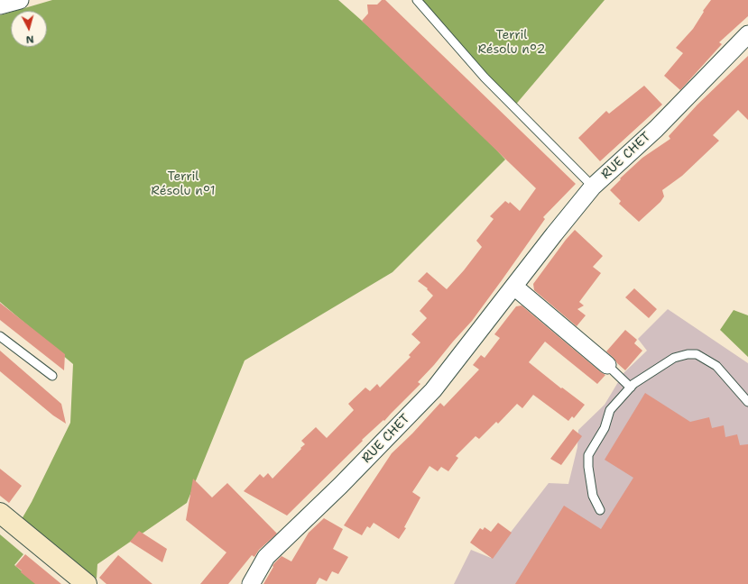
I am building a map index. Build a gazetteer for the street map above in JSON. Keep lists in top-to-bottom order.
{
  "streets": {
    "street": ["RUE CHET"]
  },
  "parks": ["Terril Résolu n°2", "Terril Résolu n°1"],
  "north": "bottom"
}
